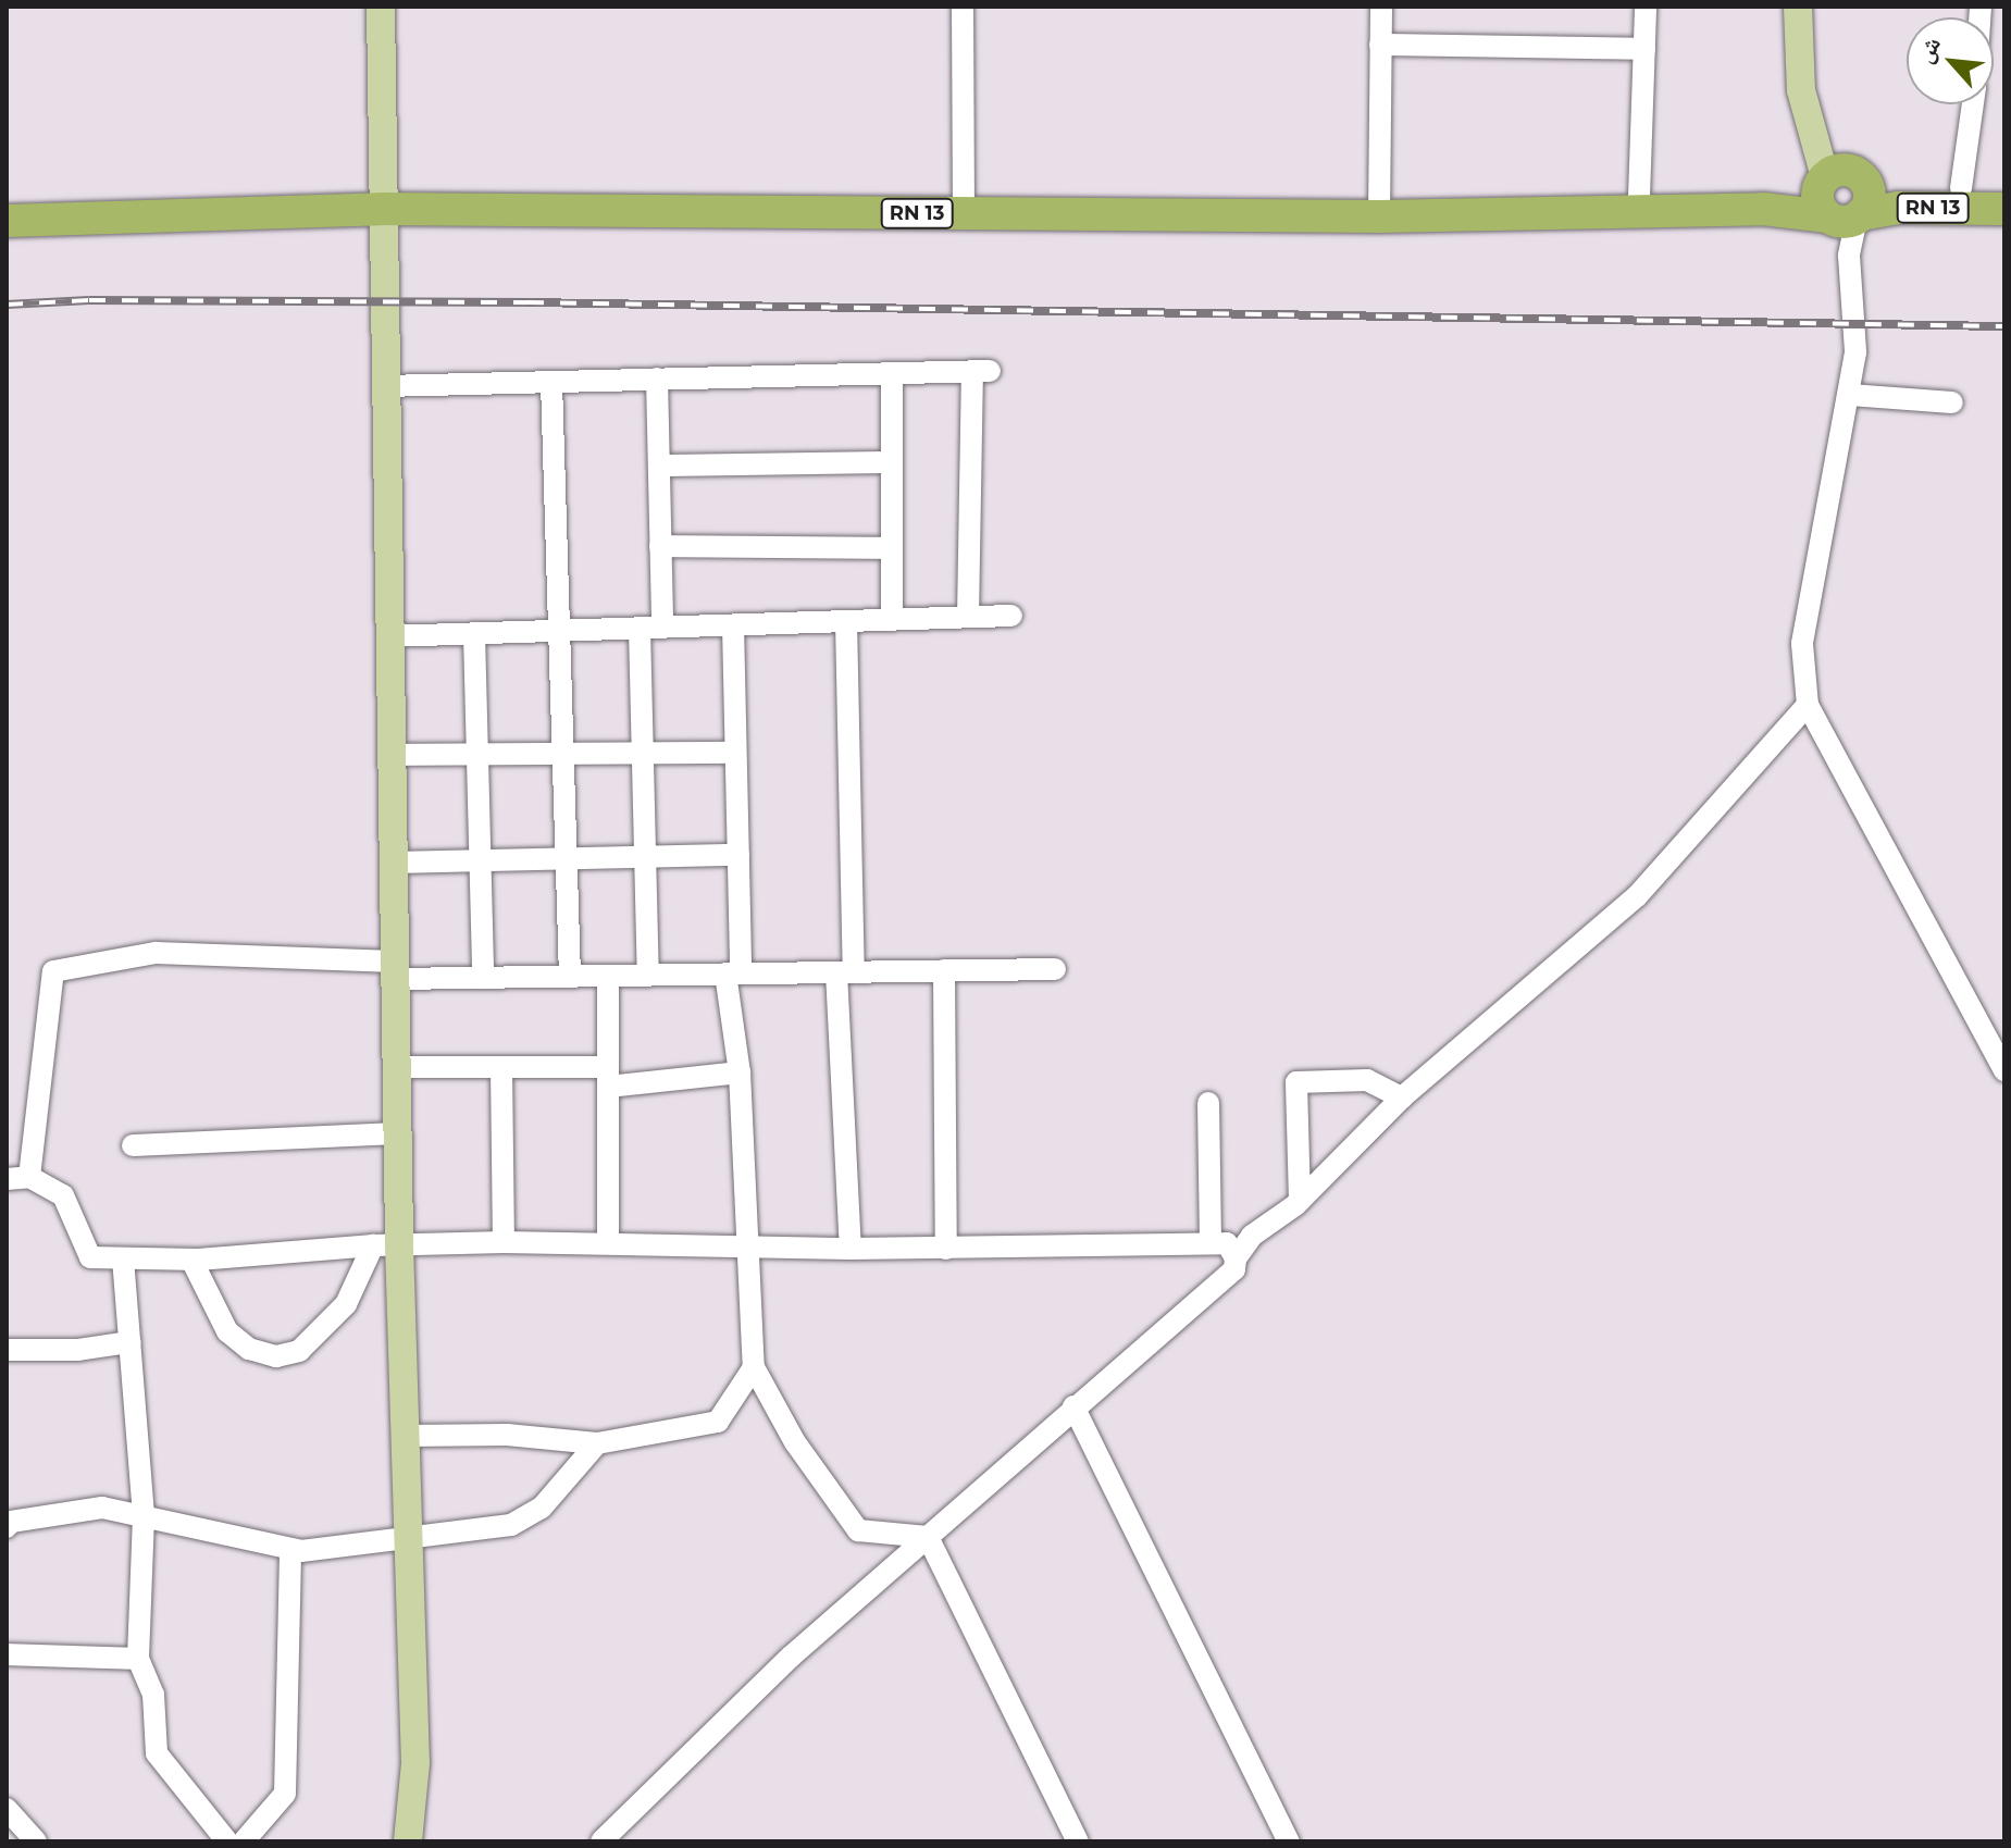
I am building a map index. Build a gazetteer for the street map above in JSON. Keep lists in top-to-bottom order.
{
  "streets": {
    "highway": ["RN 13"]
  },
  "north": "top left"
}
